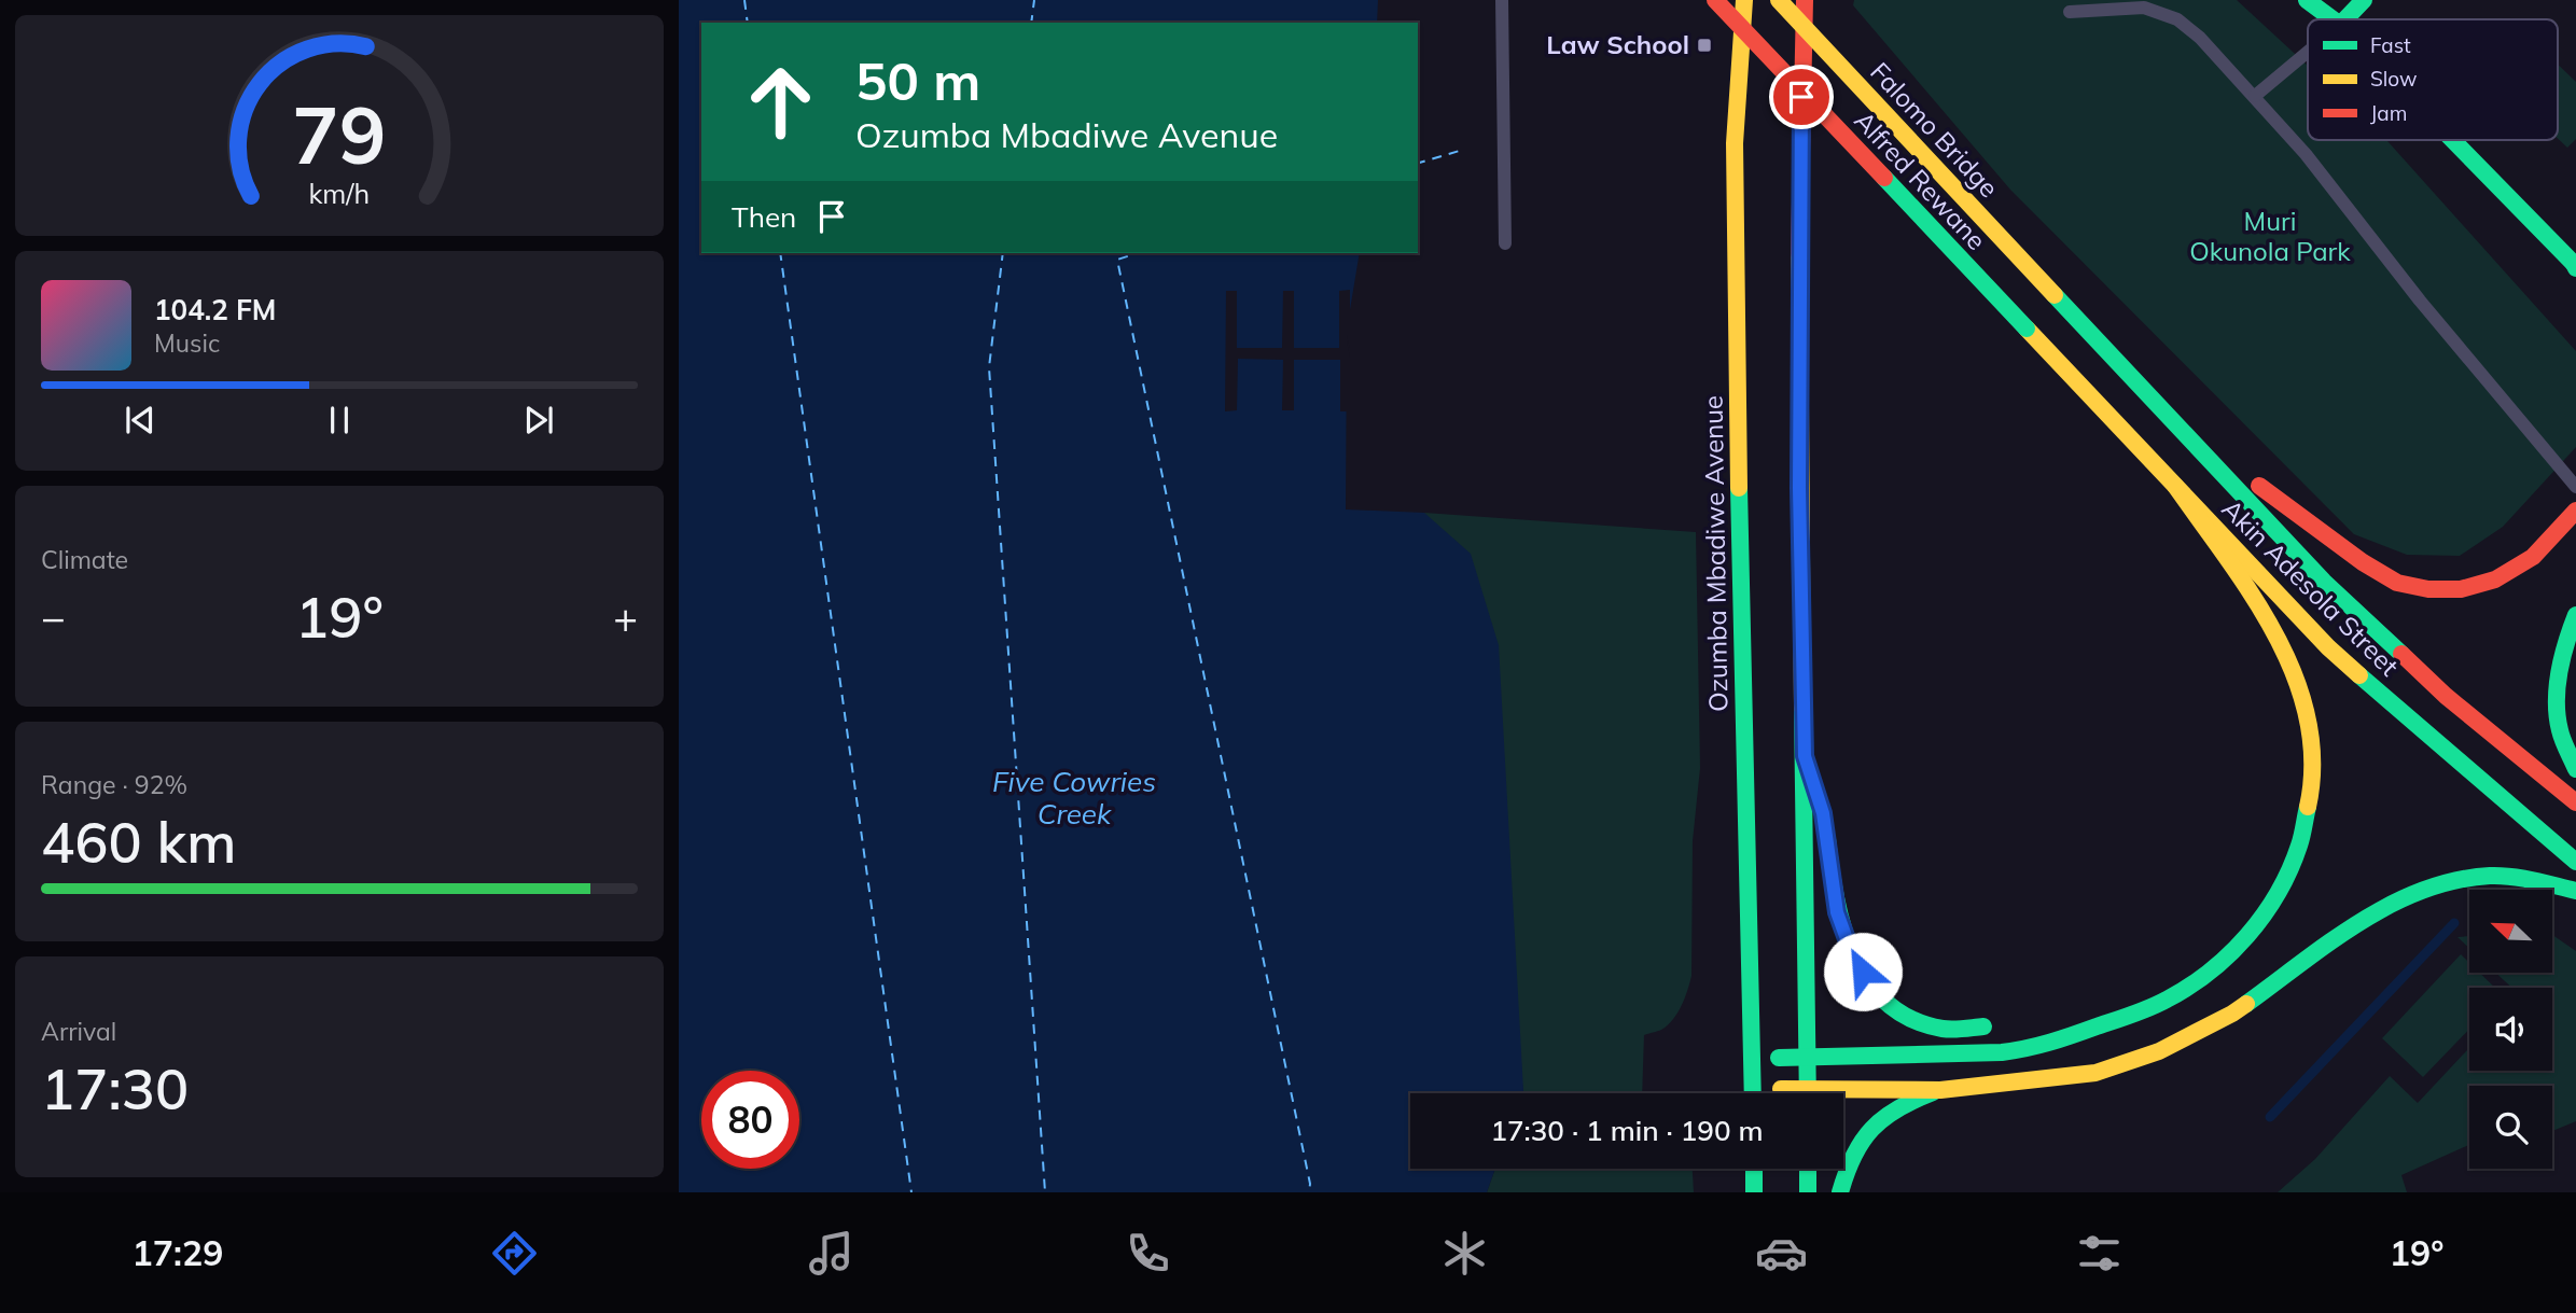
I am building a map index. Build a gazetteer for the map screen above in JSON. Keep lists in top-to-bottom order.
{
  "streets": {
    "main road": [
      "Falomo Bridge",
      "Alfred Rewane",
      "Ozumba Mbadiwe Avenue",
      "Akin Adesola Street"
    ]
  },
  "crossings": [
    ["Falomo Bridge", "Akin Adesola Street"],
    ["Alfred Rewane", "Akin Adesola Street"]
  ],
  "water": ["Five Cowries Creek"],
  "parks": ["Muri Okunola Park"],
  "places": {
    "transit": ["Law School"]
  },
  "legend": ["Fast", "Slow", "Jam"],
  "north": "top left",
  "page": {
    "turn": ["50 m", "Ozumba Mbadiwe Avenue"],
    "then": "Then",
    "song": ["104.2 FM", "Music"],
    "tile": [
      "Climate",
      ["Range · 92%", "460 km"],
      ["Arrival", "17:30"]
    ],
    "heat": ["−", "19°", "+"],
    "limit": "80",
    "trip": "17:30 · 1 min · 190 m",
    "tabs": ["17:29", "19°"],
    "gauge": ["79", "km/h"]
  }
}
